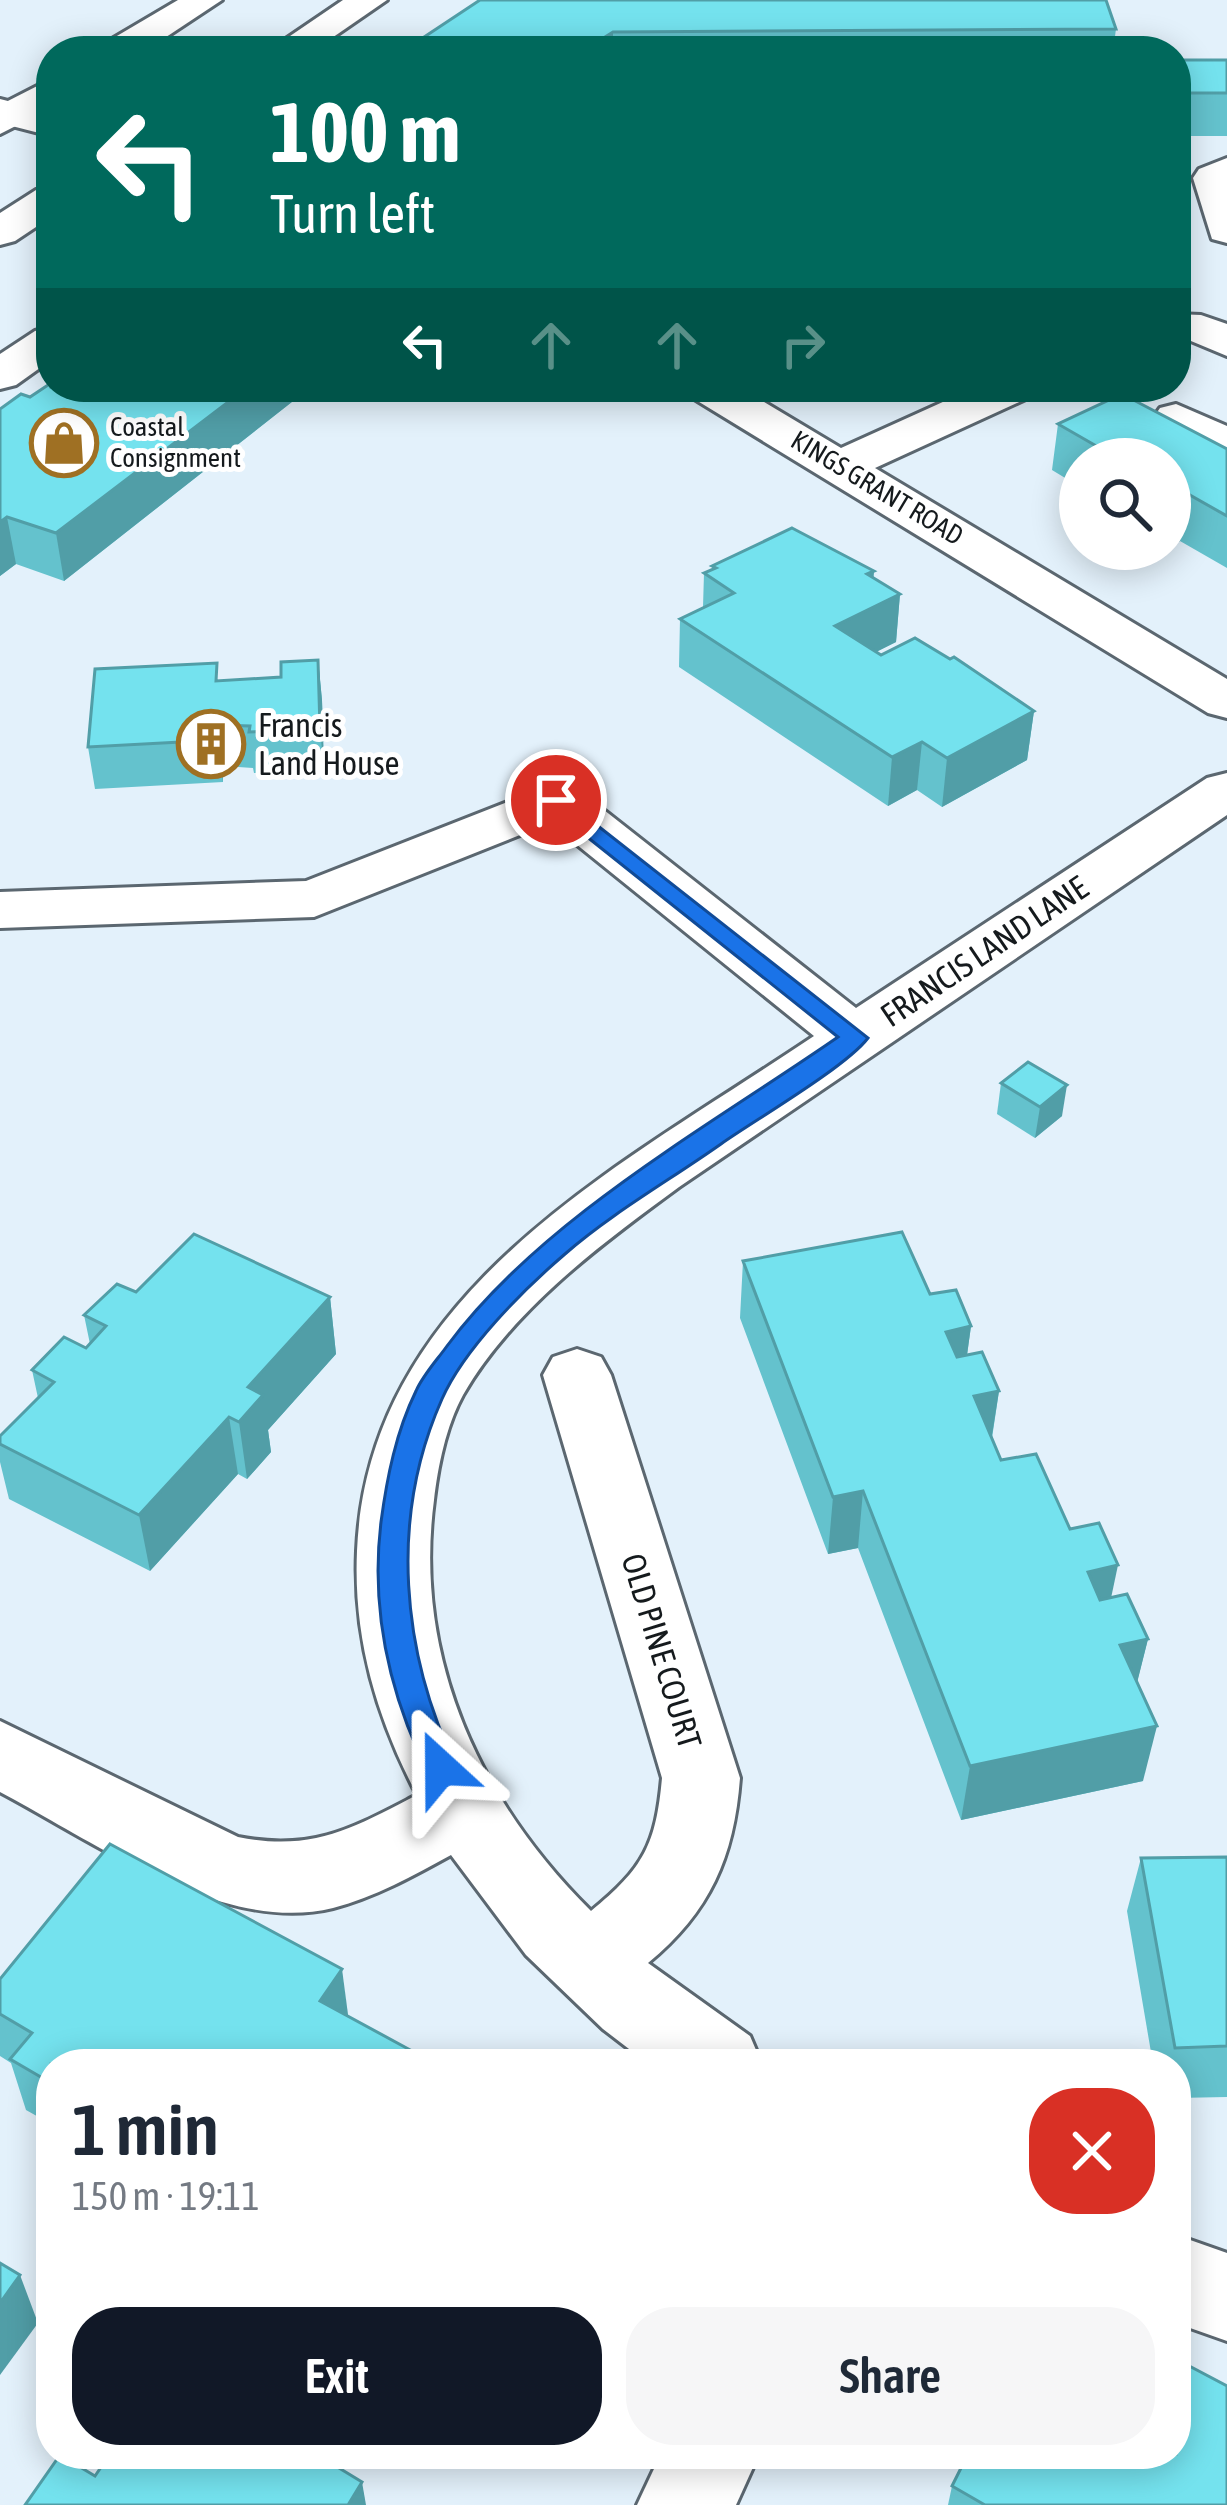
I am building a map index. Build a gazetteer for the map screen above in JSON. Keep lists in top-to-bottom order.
{
  "streets": {
    "street": ["KINGS GRANT ROAD", "FRANCIS LAND LANE", "OLD PINE COURT"]
  },
  "crossings": [
    ["FRANCIS LAND LANE", "OLD PINE COURT"]
  ],
  "places": {
    "shop": ["Coastal Consignment"],
    "building": ["Francis Land House"]
  },
  "page": {
    "turn": ["100 m", "Turn left"],
    "heading": ["1 min", "150 m · 19:11"],
    "buttons": ["Exit", "Share"]
  }
}
